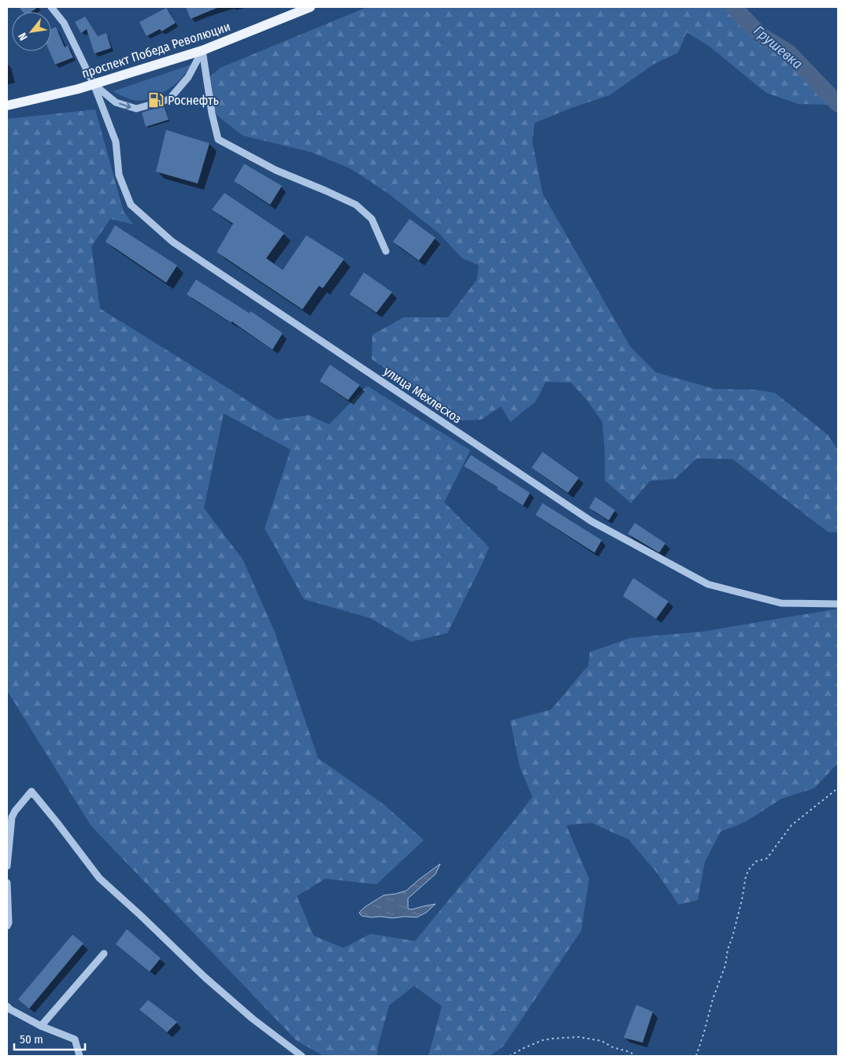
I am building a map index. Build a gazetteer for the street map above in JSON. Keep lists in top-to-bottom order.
{
  "streets": {
    "main road": ["проспект Победа Революции"],
    "street": ["улица Мехлесхоз"]
  },
  "crossings": [
    ["проспект Победа Революции", "улица Мехлесхоз"]
  ],
  "water": ["Грушевка"],
  "places": {
    "fuel station": ["Роснефть"]
  },
  "scale_bar": "50 m",
  "north": "bottom left"
}
